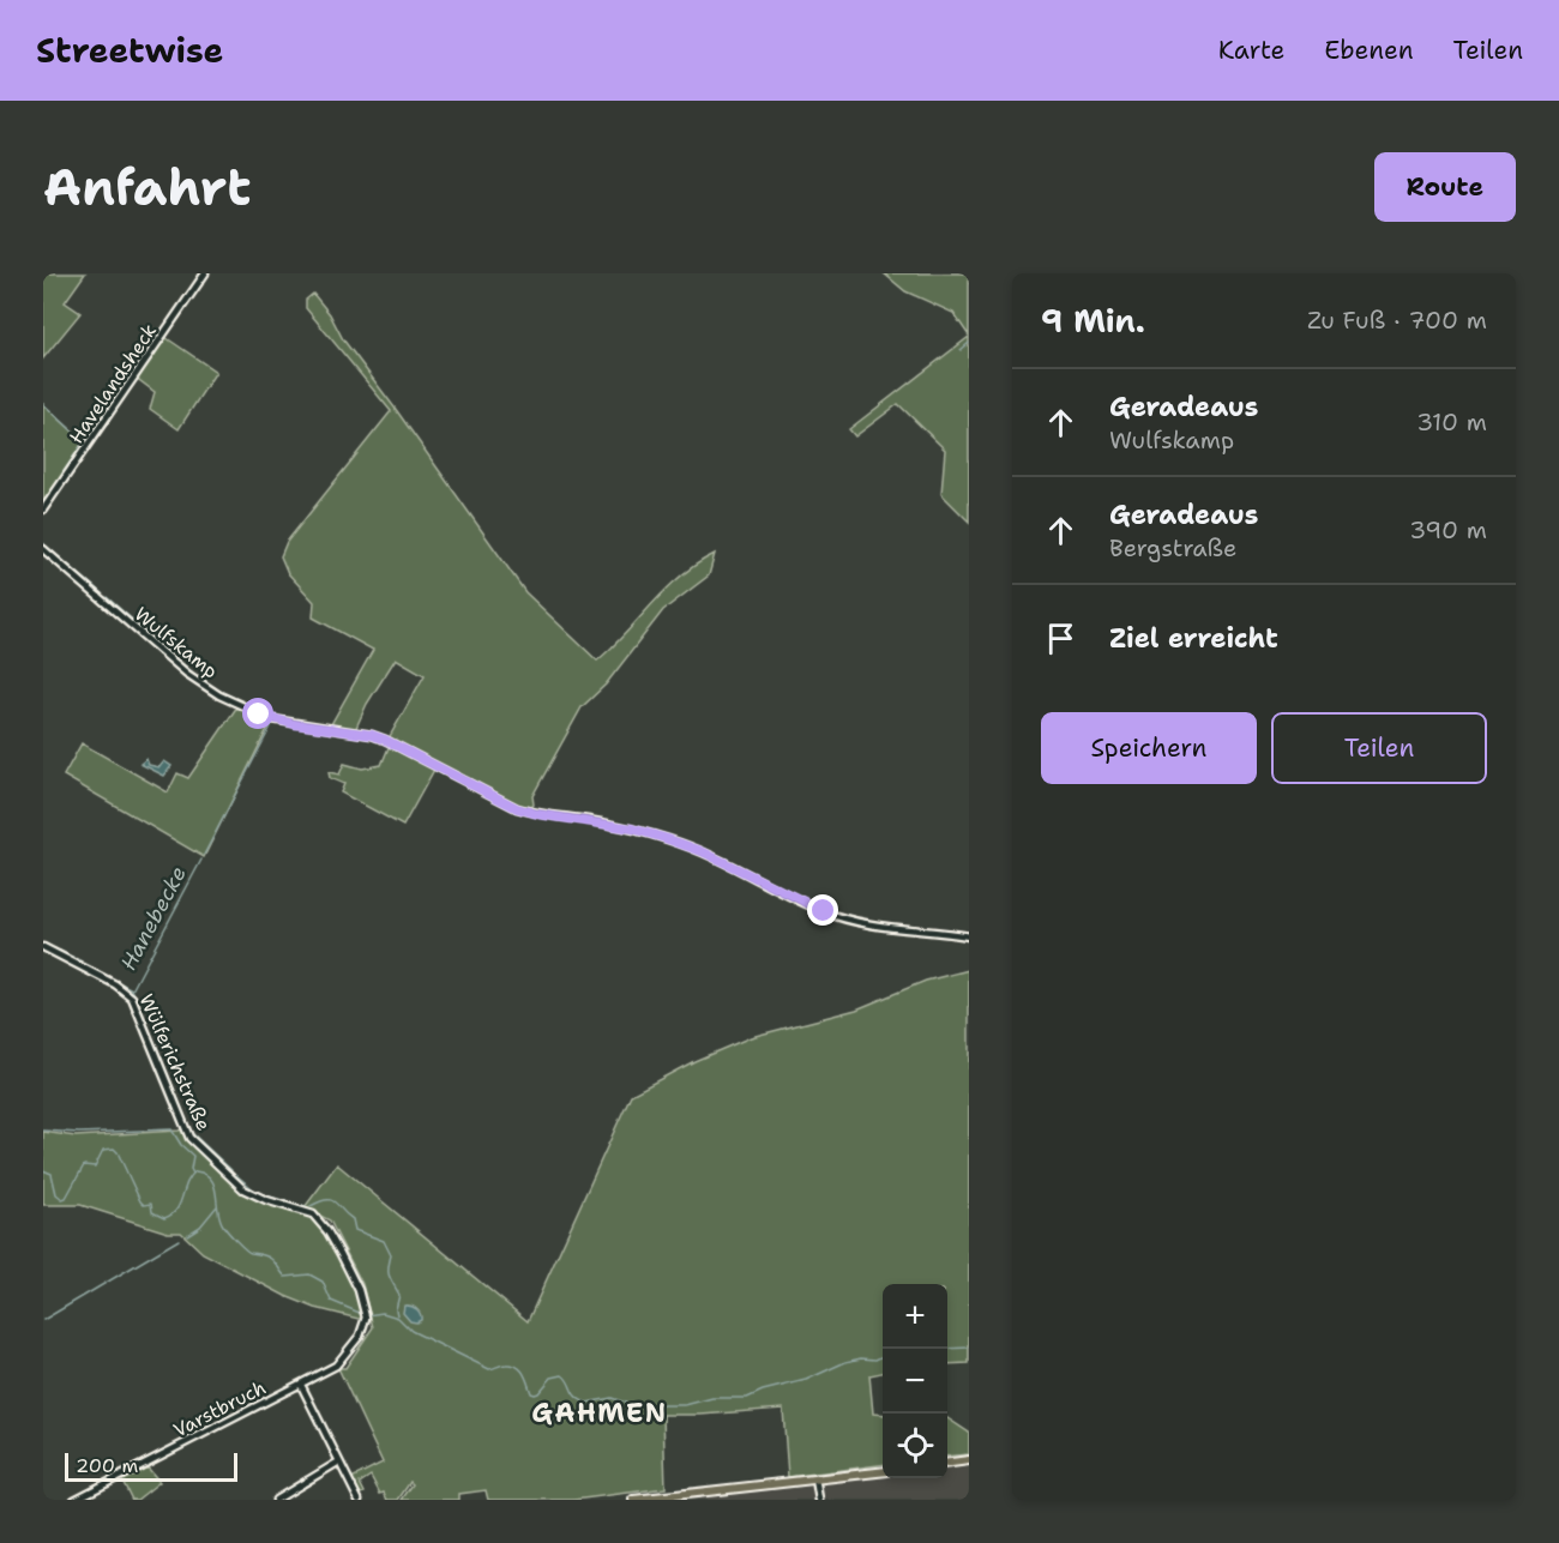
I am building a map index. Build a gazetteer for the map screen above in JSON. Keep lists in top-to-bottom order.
{
  "streets": {
    "street": [
      "Havelandsheck",
      "Wulfskamp",
      "Wülferichstraße",
      "Varstbruch"
    ]
  },
  "crossings": [
    ["Wülferichstraße", "Varstbruch"]
  ],
  "districts": ["GAHMEN"],
  "water": ["Hanebecke"],
  "scale_bar": "200 m",
  "page": {
    "header": "Streetwise",
    "nav": ["Karte", "Ebenen", "Teilen"],
    "buttons": [
      "Route",
      ["Speichern", "Teilen"]
    ],
    "title": "Anfahrt",
    "heading": ["9 Min.", "Zu Fuß · 700 m"],
    "list": [
      ["Geradeaus", "Wulfskamp", "310 m"],
      ["Geradeaus", "Bergstraße", "390 m"],
      "Ziel erreicht"
    ],
    "map_buttons": ["+", "−"],
    "scale": "200 m"
  }
}
